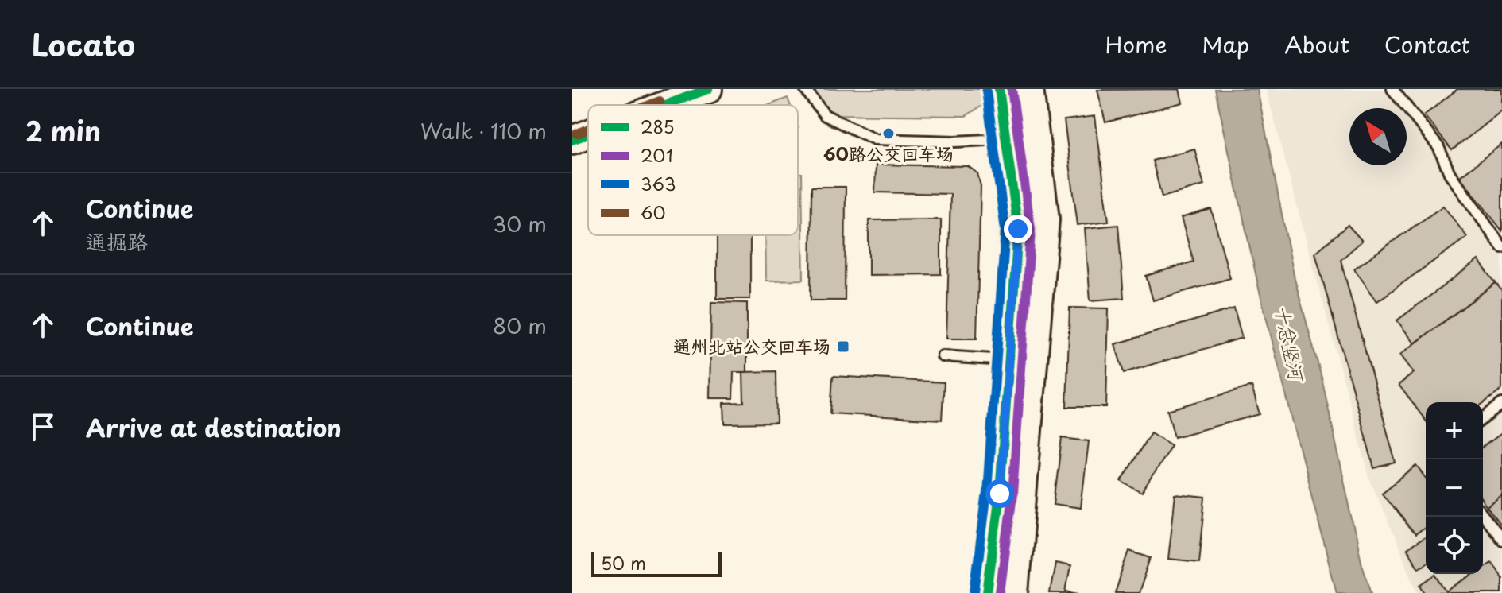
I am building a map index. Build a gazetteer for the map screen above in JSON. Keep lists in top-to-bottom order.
{
  "water": ["十总竖河"],
  "places": {
    "other": ["60路公交回车场"],
    "transit": ["通州北站公交回车场"]
  },
  "lines": [
    "transit line 285",
    "transit line 201",
    "transit line 363",
    "transit line 60"
  ],
  "legend": [
    "285",
    "201",
    "363",
    "60"
  ],
  "scale_bar": "50 m",
  "north": "top left",
  "page": {
    "header": "Locato",
    "nav": [
      "Home",
      "Map",
      "About",
      "Contact"
    ],
    "heading": ["2 min", "Walk · 110 m"],
    "list": [
      ["Continue", "通掘路", "30 m"],
      ["Continue", "80 m"],
      "Arrive at destination"
    ],
    "map_buttons": ["+", "−"],
    "scale": "50 m"
  }
}
